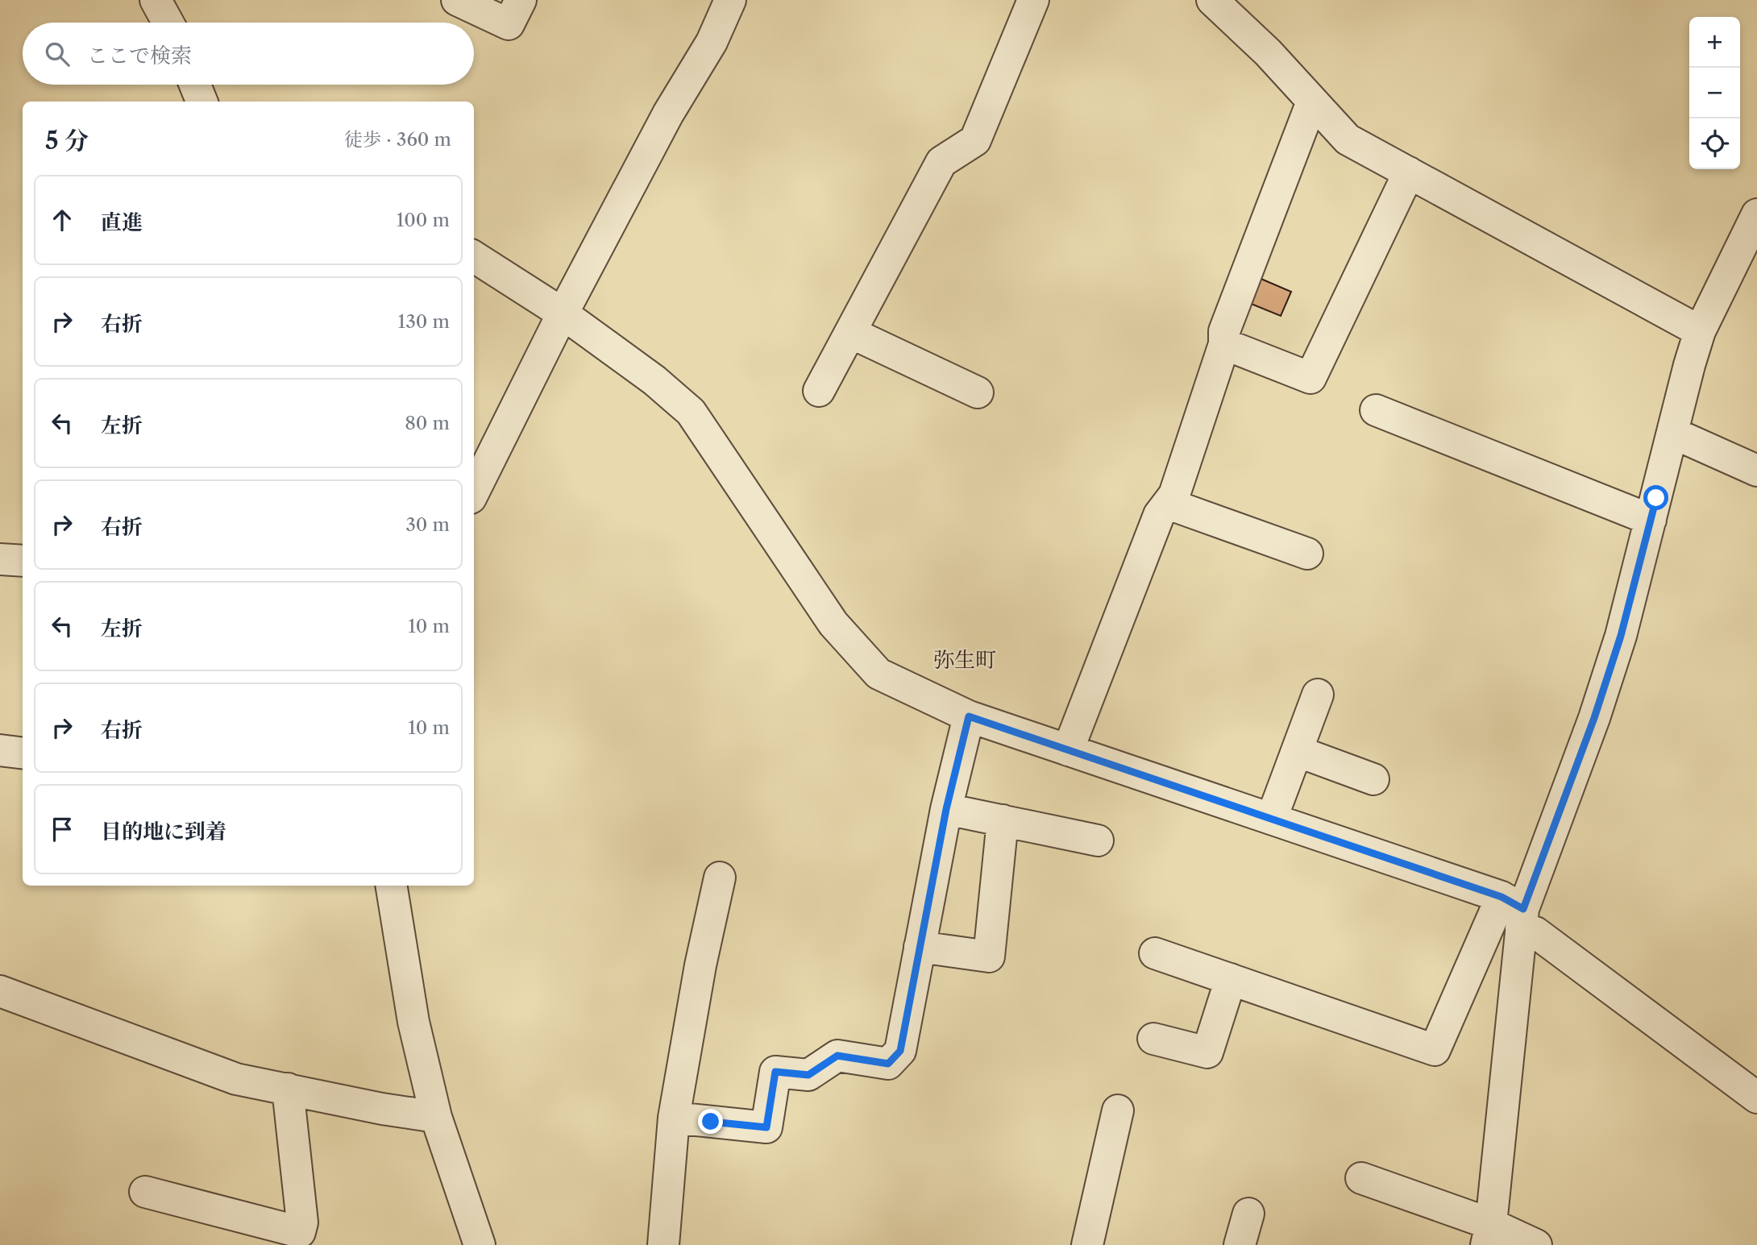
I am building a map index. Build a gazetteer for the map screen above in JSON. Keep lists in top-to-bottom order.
{
  "districts": ["弥生町"],
  "page": {
    "map_buttons": ["+", "−"],
    "search": "ここで検索",
    "heading": ["5 分", "徒歩 · 360 m"],
    "list": [
      ["直進", "100 m"],
      ["右折", "130 m"],
      ["左折", "80 m"],
      ["右折", "30 m"],
      ["左折", "10 m"],
      ["右折", "10 m"],
      "目的地に到着"
    ]
  }
}
